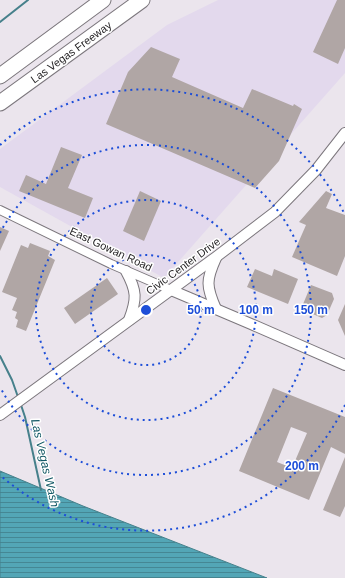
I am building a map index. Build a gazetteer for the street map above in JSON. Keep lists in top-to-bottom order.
{
  "streets": {
    "highway": ["Las Vegas Freeway"],
    "street": ["East Gowan Road", "Civic Center Drive"]
  },
  "crossings": [
    ["East Gowan Road", "Civic Center Drive"]
  ],
  "water": ["Las Vegas Wash"],
  "rings": [
    "50 m",
    "100 m",
    "150 m",
    "200 m"
  ]
}
